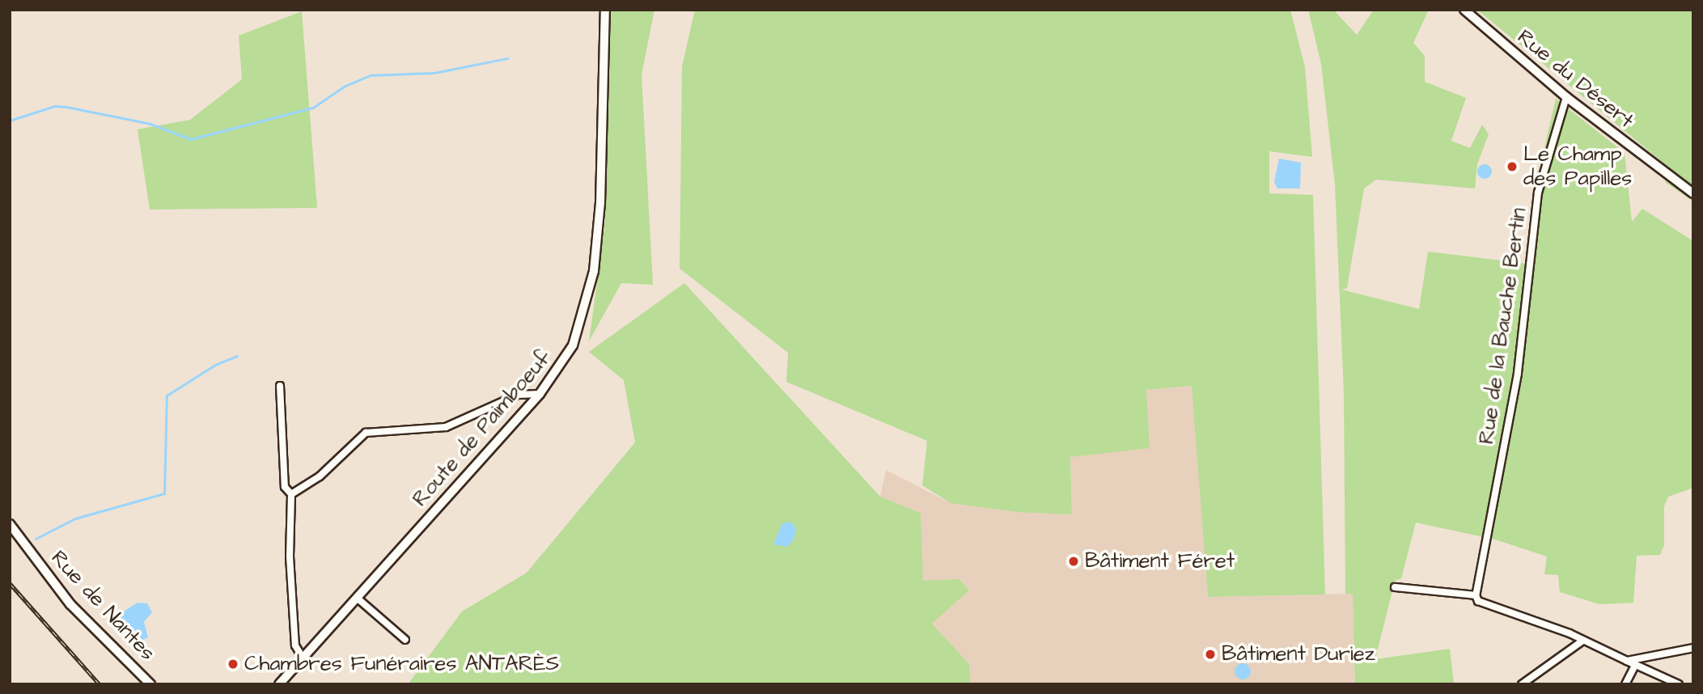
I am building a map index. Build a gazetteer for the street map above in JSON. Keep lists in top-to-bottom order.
{
  "streets": {
    "main road": ["Rue de Nantes"],
    "street": ["Rue du Désert", "Rue de la Bauche Bertin", "Route de Paimboeuf"]
  },
  "crossings": [
    ["Rue du Désert", "Rue de la Bauche Bertin"]
  ],
  "places": [
    "Le Champ des Papilles",
    "Bâtiment Féret",
    "Bâtiment Duriez",
    "Chambres Funéraires ANTARÈS"
  ]
}
